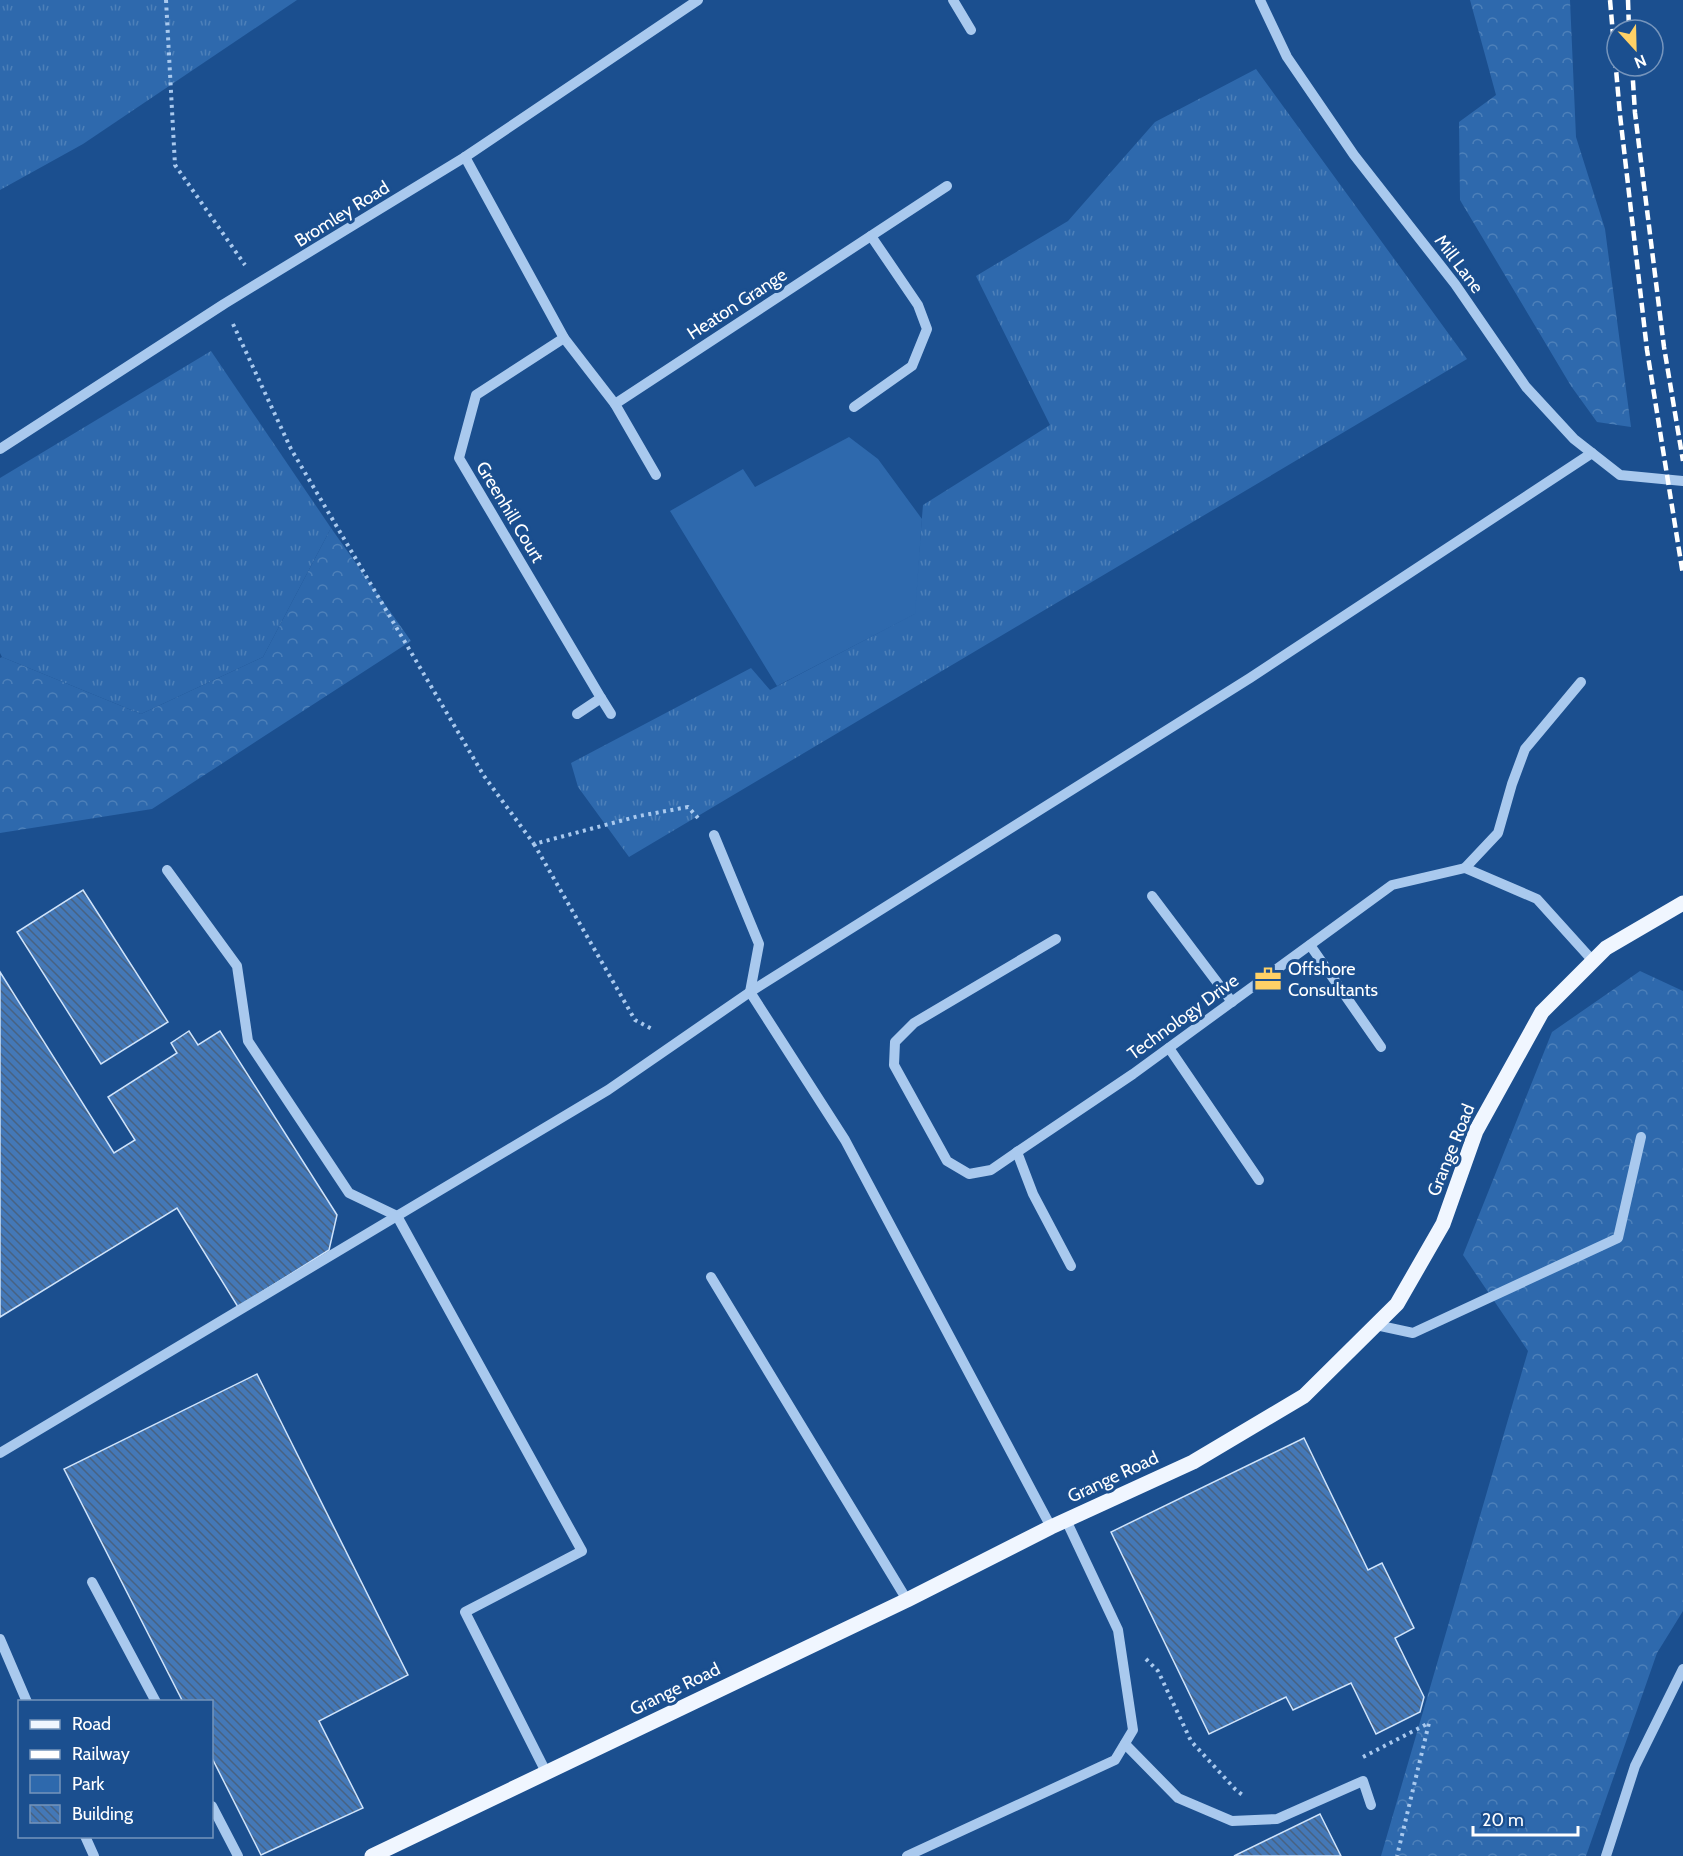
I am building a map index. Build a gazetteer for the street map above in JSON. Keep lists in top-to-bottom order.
{
  "streets": {
    "main road": ["Grange Road"],
    "street": [
      "Bromley Road",
      "Mill Lane",
      "Heaton Grange",
      "Greenhill Court",
      "Technology Drive"
    ]
  },
  "places": {
    "office": ["Offshore Consultants"]
  },
  "legend": [
    "Road",
    "Railway",
    "Park",
    "Building"
  ],
  "scale_bar": "20 m",
  "north": "bottom"
}
